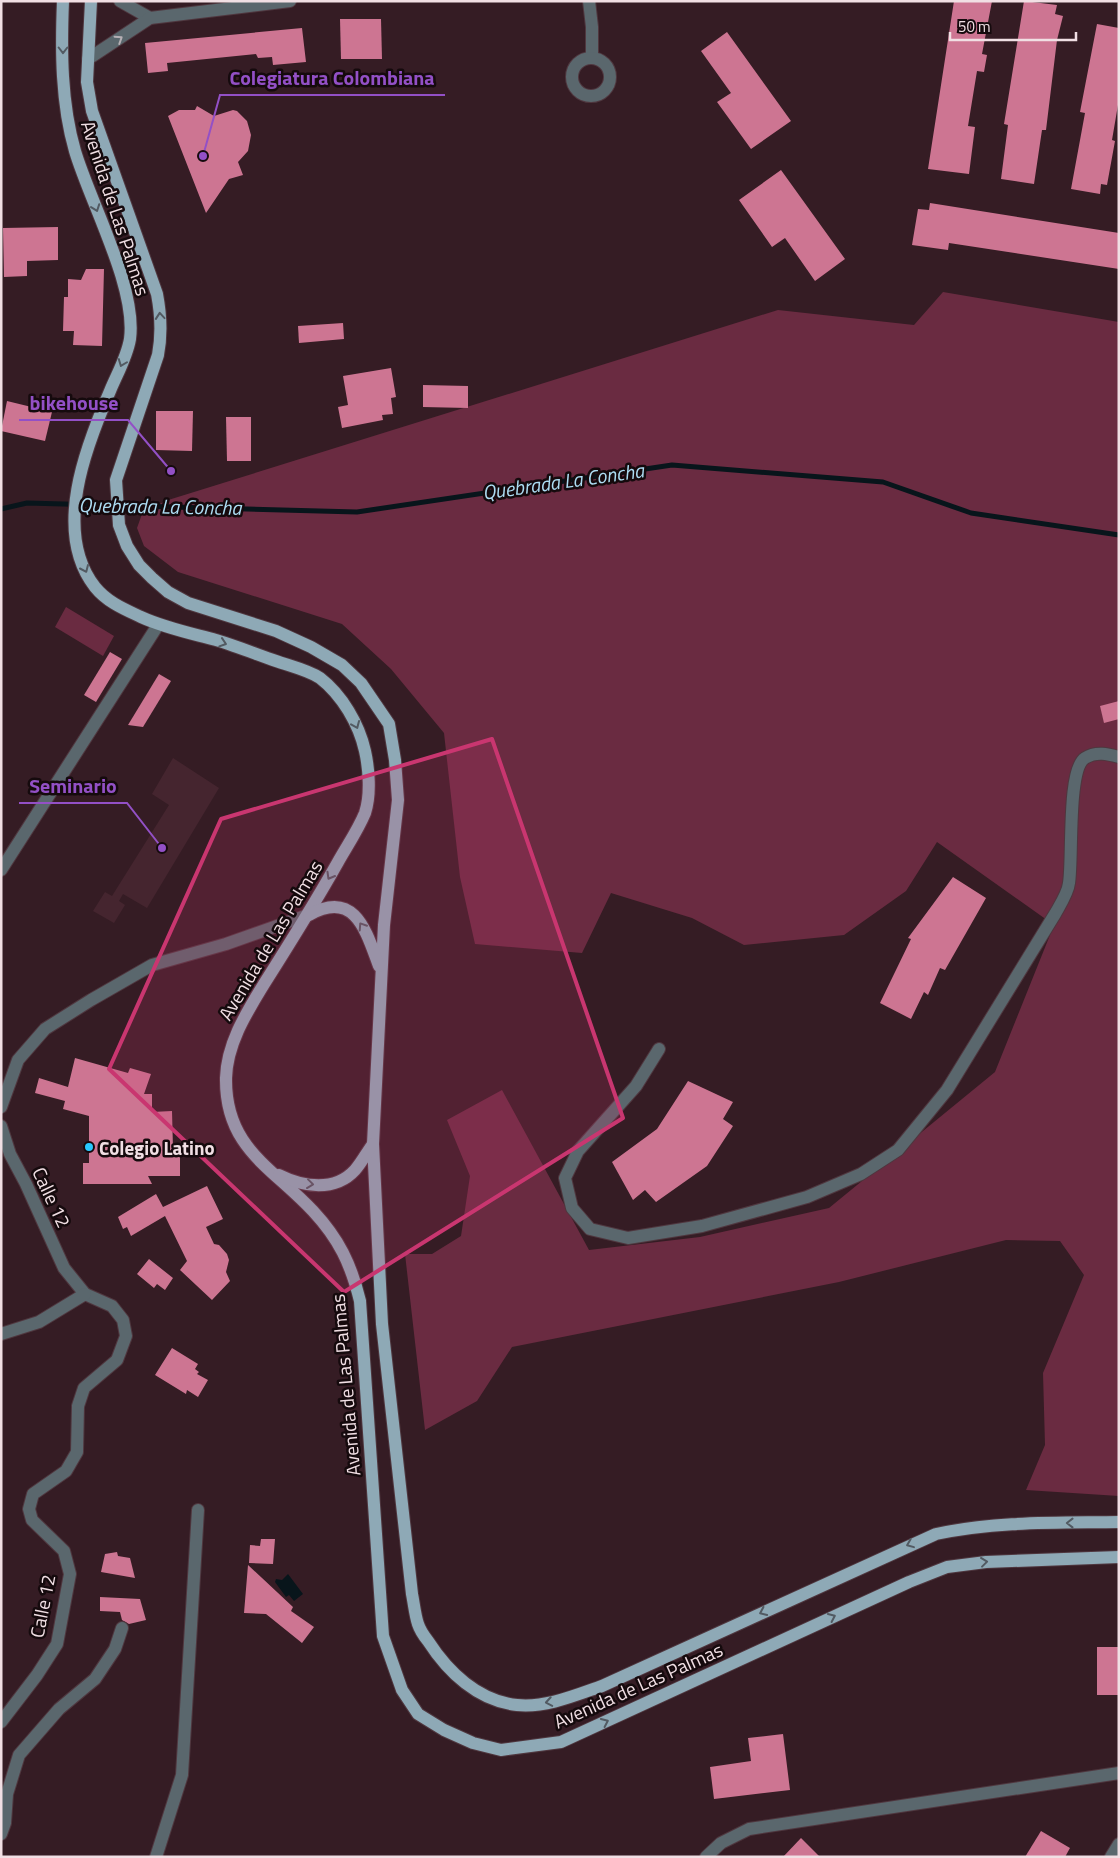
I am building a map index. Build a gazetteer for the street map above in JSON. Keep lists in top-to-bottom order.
{
  "streets": {
    "main road": ["Avenida de Las Palmas"],
    "street": ["Calle 12"]
  },
  "water": ["Quebrada La Concha"],
  "places": [
    "Colegiatura Colombiana",
    "bikehouse",
    "Seminario",
    "Colegio Latino"
  ],
  "scale_bar": "50 m"
}
